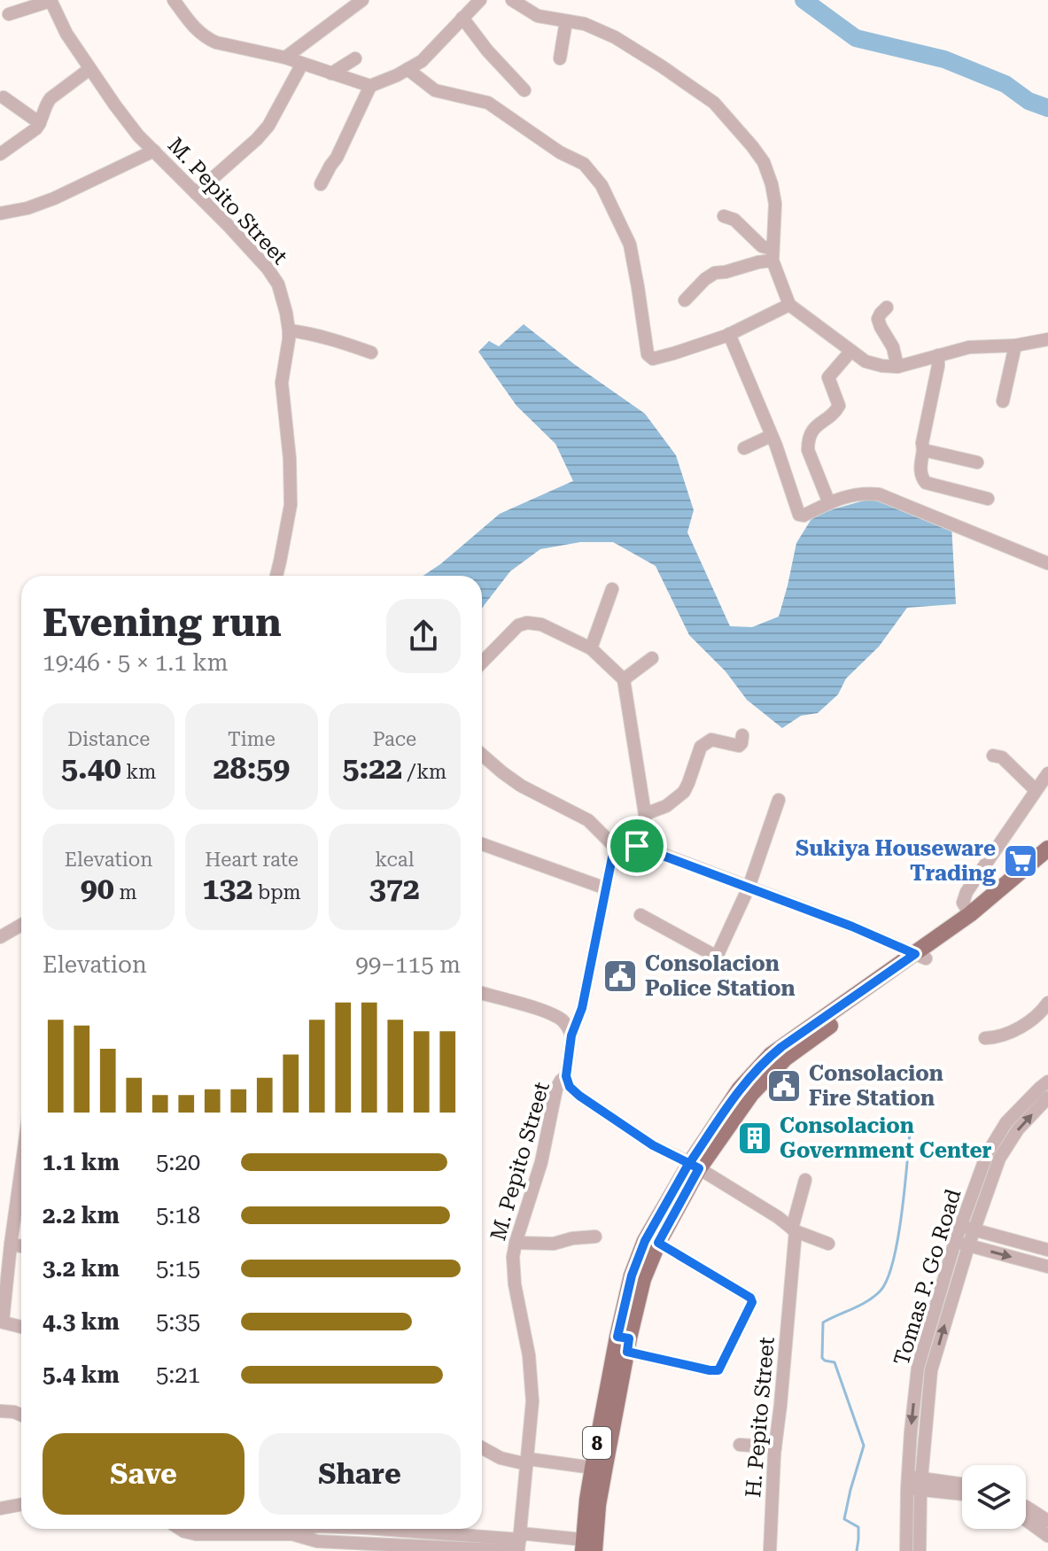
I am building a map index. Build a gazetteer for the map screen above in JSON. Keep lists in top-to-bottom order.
{
  "streets": {
    "main road": ["8"],
    "street": ["M. Pepito Street", "Tomas P. Go Road", "H. Pepito Street"]
  },
  "places": {
    "supermarket": ["Sukiya Houseware Trading"],
    "public building": ["Consolacion Police Station", "Consolacion Fire Station"],
    "building": ["Consolacion Government Center"]
  },
  "page": {
    "heading": ["Evening run", "19:46 · 5 × 1.1 km"],
    "stats": [
      ["Distance", "5.40 km"],
      ["Time", "28:59"],
      ["Pace", "5:22 /km"],
      ["Elevation", "90 m"],
      ["Heart rate", "132 bpm"],
      ["kcal", "372"]
    ],
    "chart": ["Elevation", "99–115 m"],
    "list": [
      {
        "name": "1.1 km",
        "note": "5:20"
      },
      {
        "name": "2.2 km",
        "note": "5:18"
      },
      {
        "name": "3.2 km",
        "note": "5:15"
      },
      {
        "name": "4.3 km",
        "note": "5:35"
      },
      {
        "name": "5.4 km",
        "note": "5:21"
      }
    ],
    "buttons": ["Save", "Share"]
  }
}
